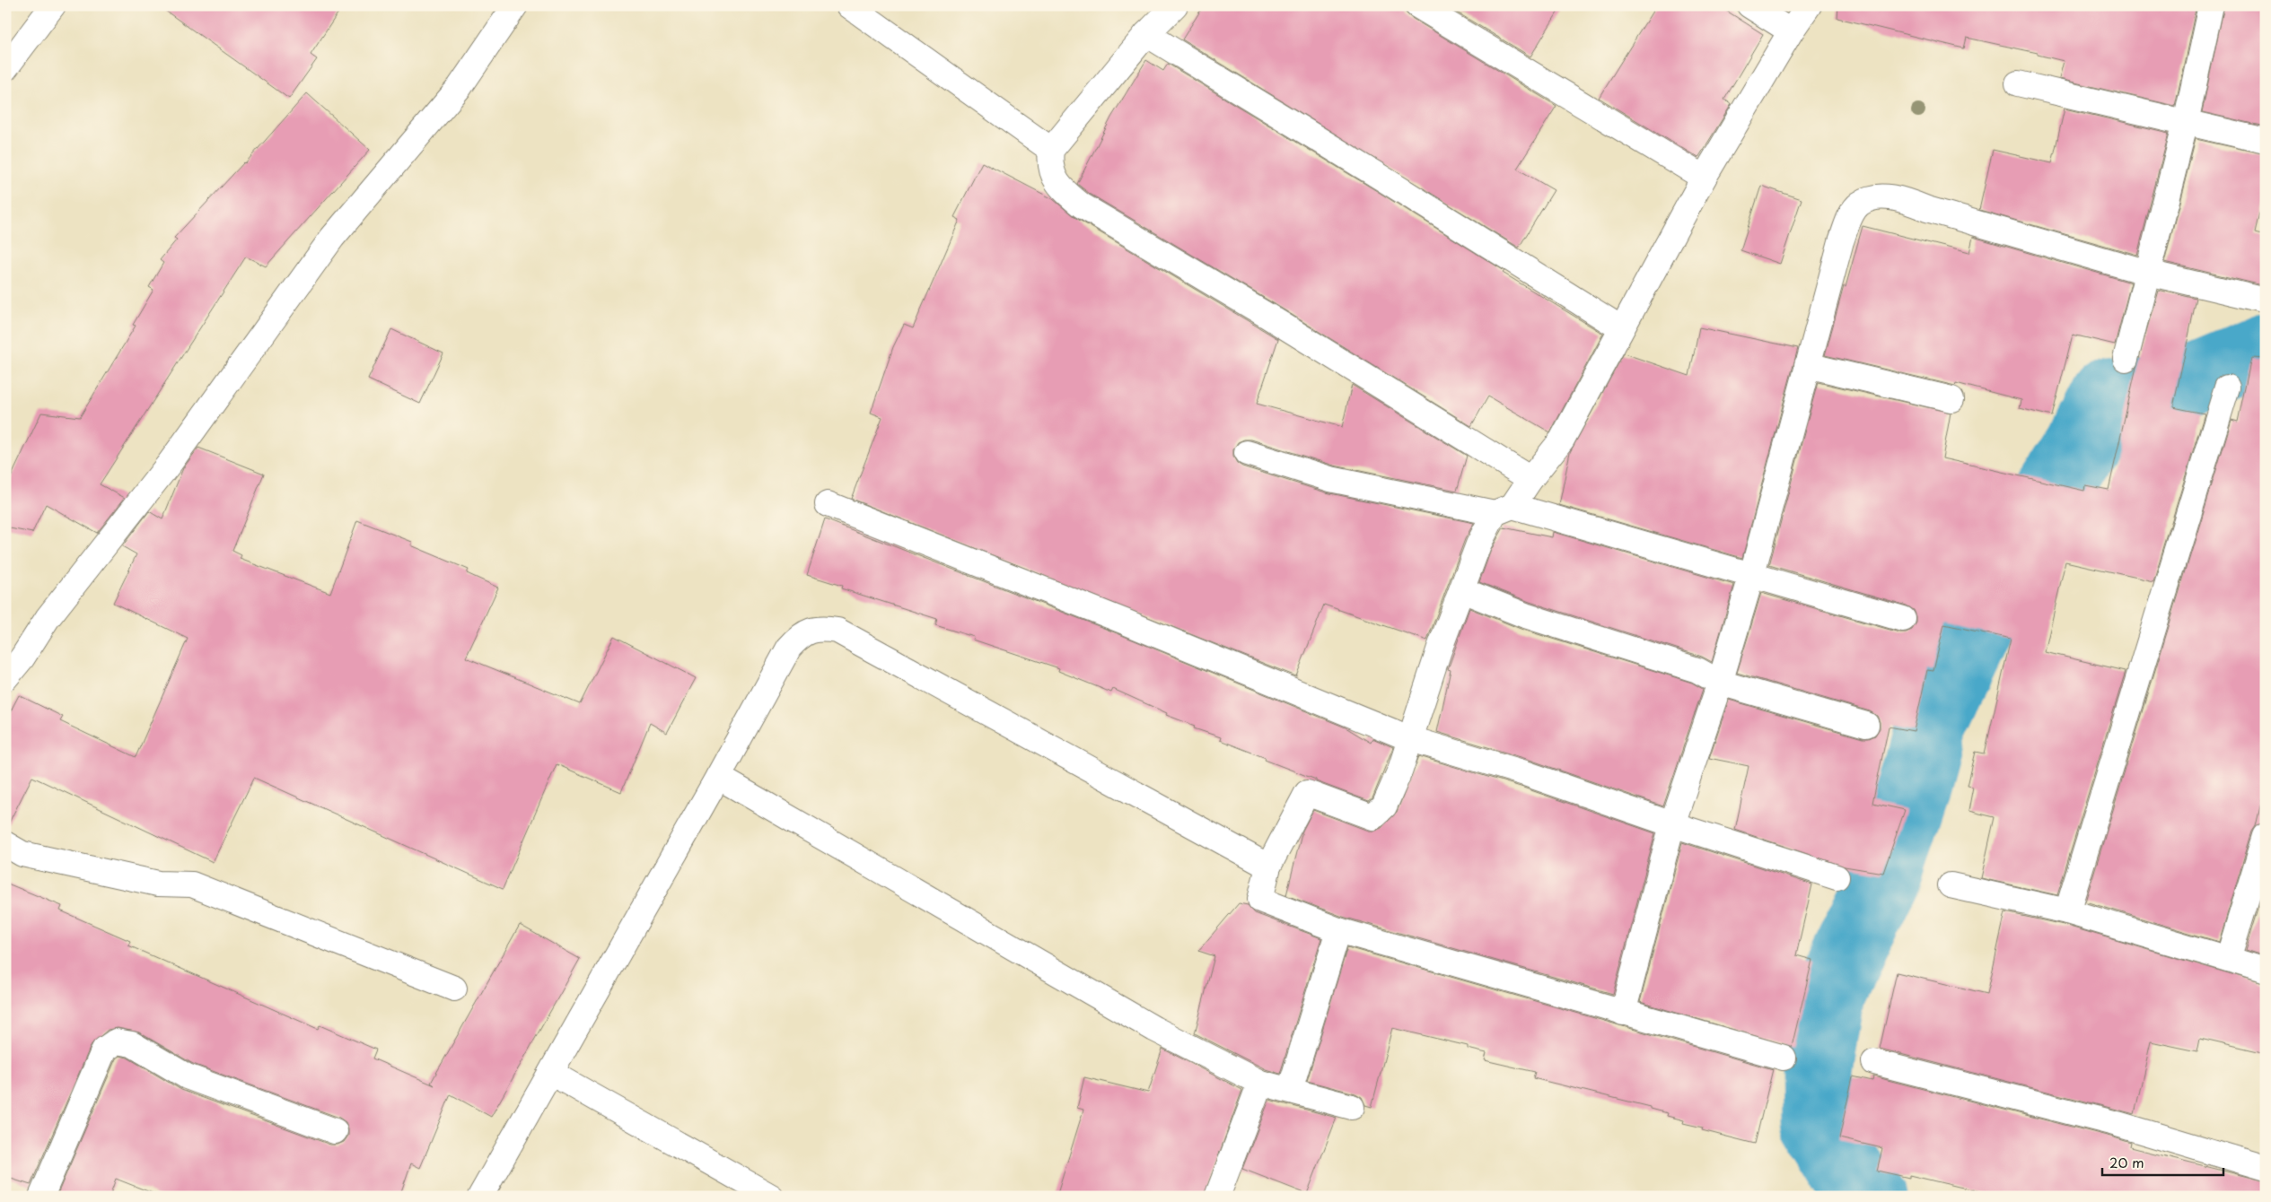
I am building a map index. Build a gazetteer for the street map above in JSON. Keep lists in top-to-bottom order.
{
  "scale_bar": "20 m"
}
